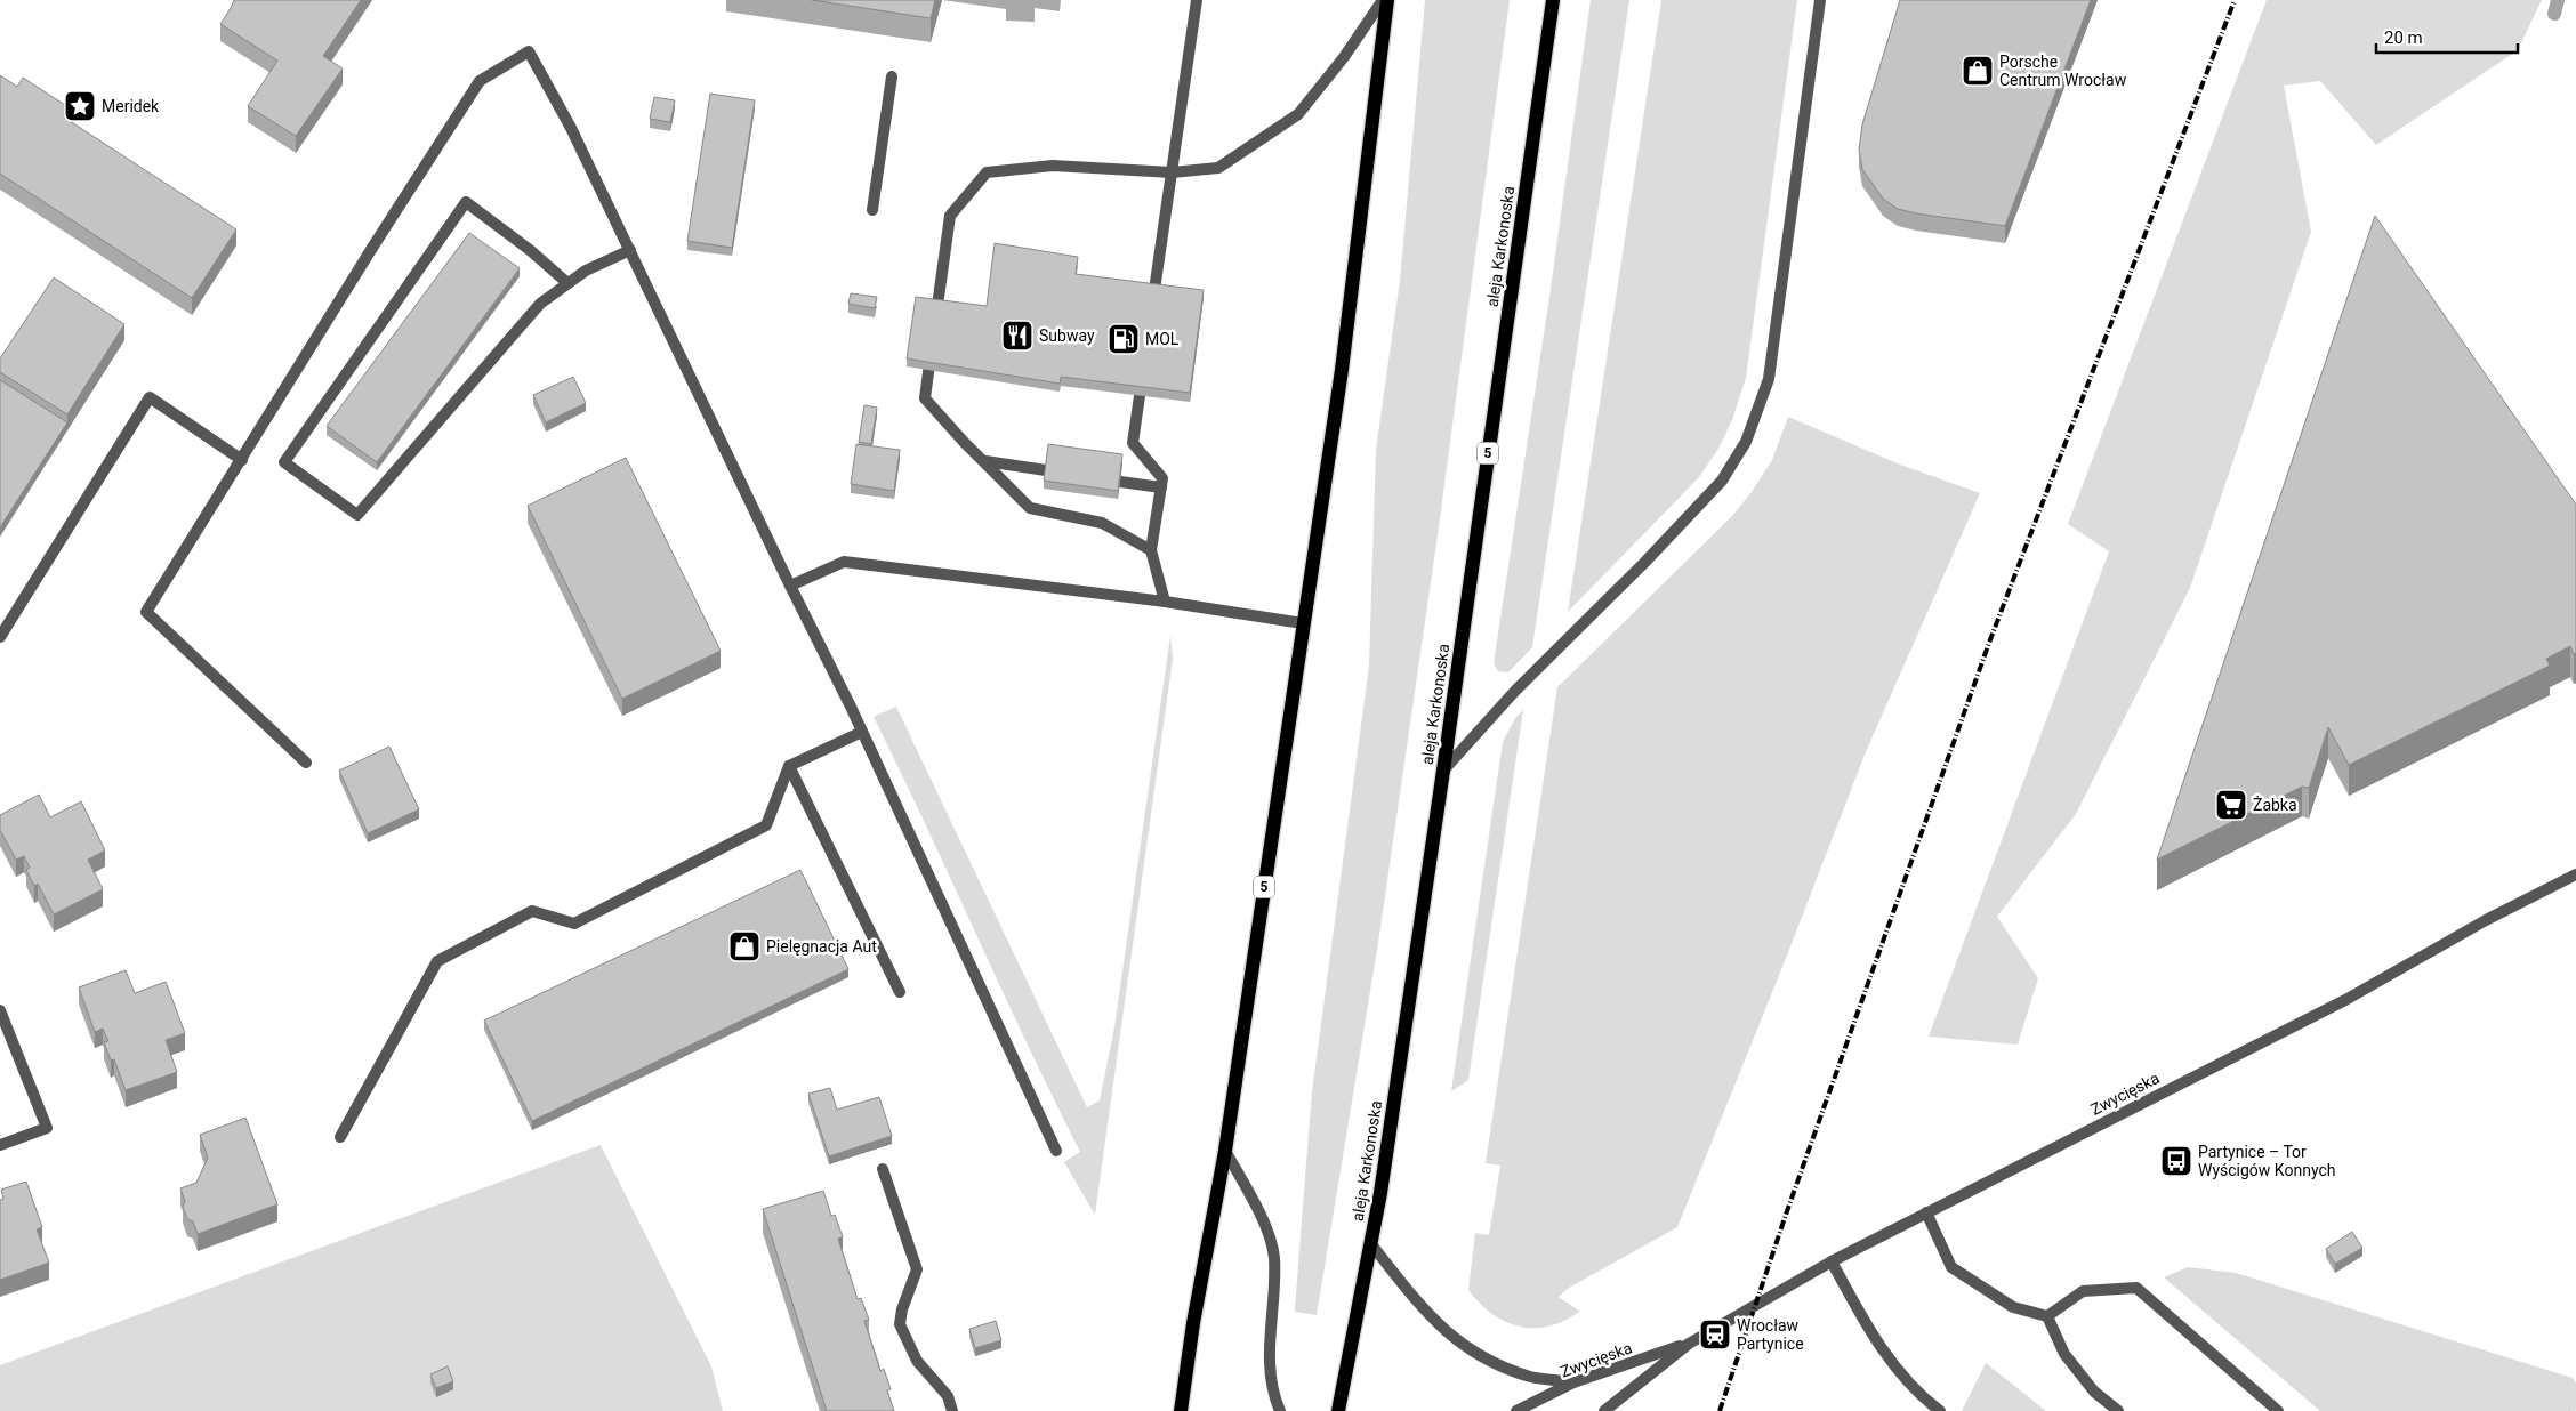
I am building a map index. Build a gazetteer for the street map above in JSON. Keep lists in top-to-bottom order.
{
  "streets": {
    "main road": ["aleja Karkonoska", "5"],
    "street": ["Zwycięska"]
  },
  "places": {
    "shop": ["Porsche Centrum Wrocław", "Pielęgnacja Aut"],
    "place": ["Meridek"],
    "restaurant": ["Subway"],
    "fuel station": ["MOL"],
    "supermarket": ["Żabka"],
    "bus stop": ["Partynice – Tor Wyścigów Konnych"],
    "station": ["Wrocław Partynice"]
  },
  "scale_bar": "20 m"
}
